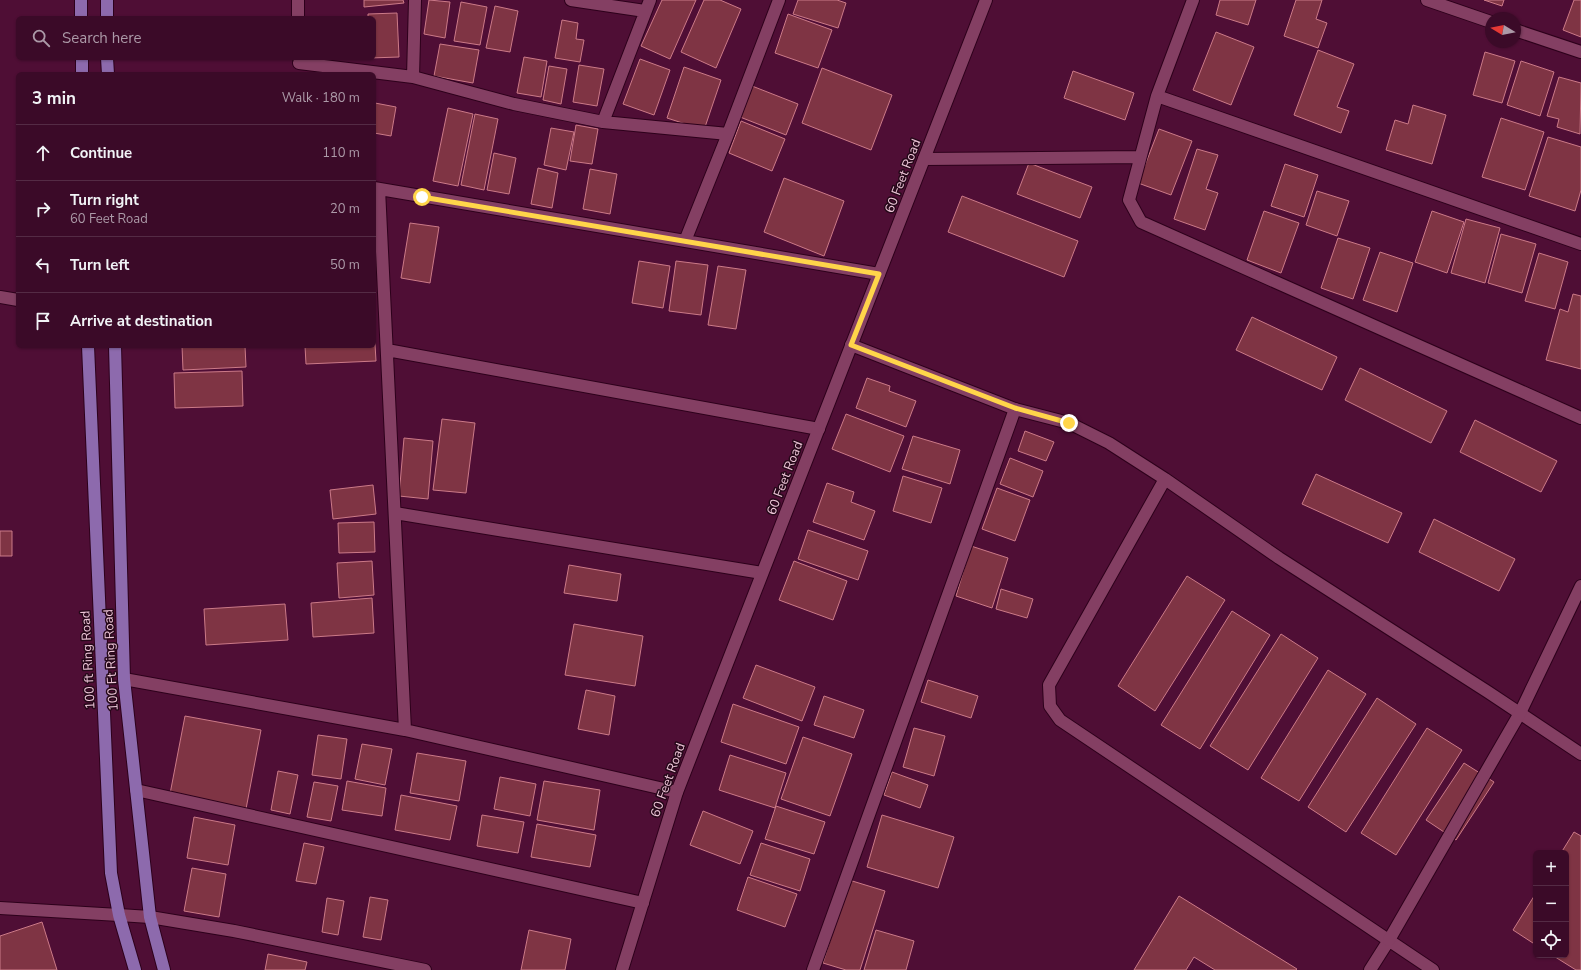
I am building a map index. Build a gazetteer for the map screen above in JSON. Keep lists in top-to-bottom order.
{
  "streets": {
    "main road": ["100 ft Ring Road", "100 Ft Ring Road"],
    "street": ["60 Feet Road"]
  },
  "north": "left",
  "page": {
    "search": "Search here",
    "heading": ["3 min", "Walk · 180 m"],
    "list": [
      ["Continue", "110 m"],
      ["Turn right", "60 Feet Road", "20 m"],
      ["Turn left", "50 m"],
      "Arrive at destination"
    ],
    "map_buttons": ["+", "−"]
  }
}
